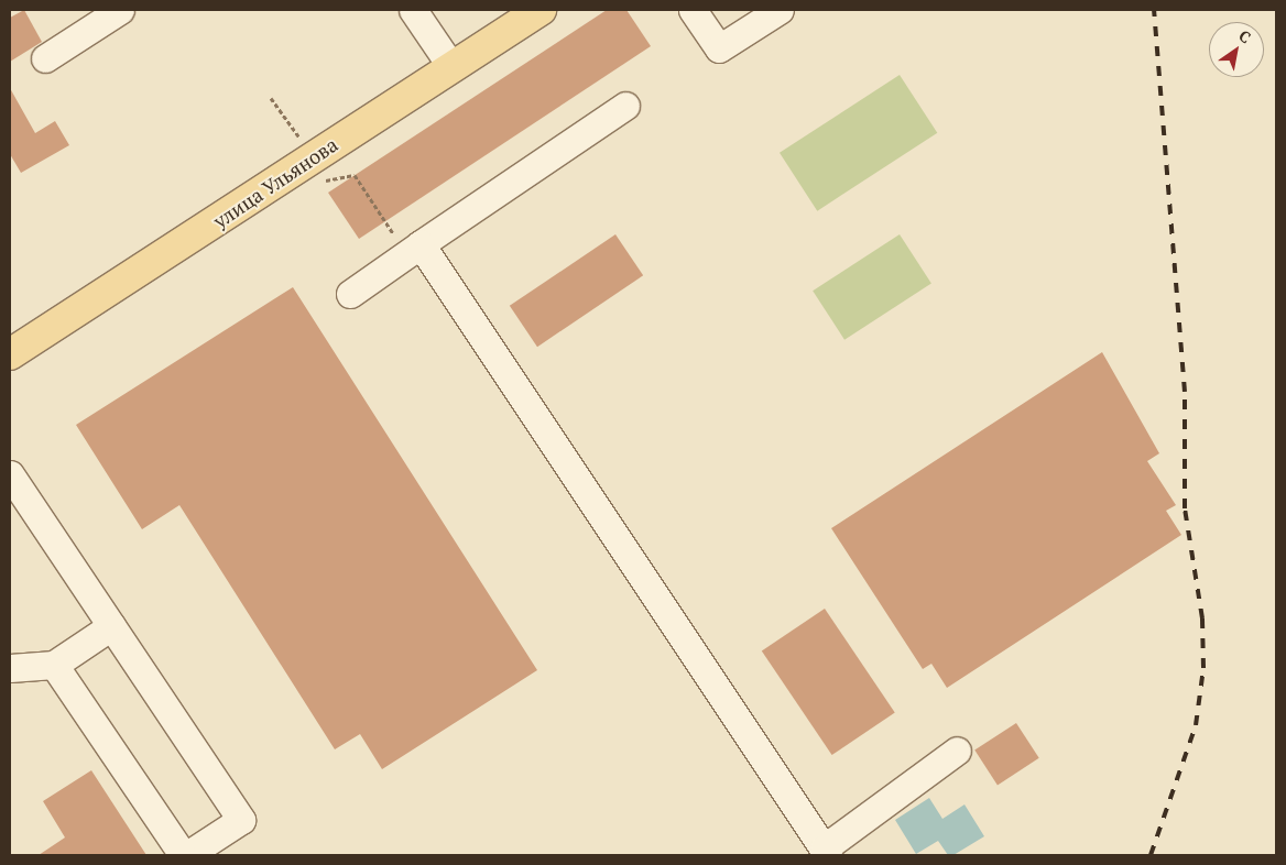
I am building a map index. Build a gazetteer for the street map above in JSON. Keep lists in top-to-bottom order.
{
  "streets": {
    "main road": ["улица Ульянова"]
  },
  "north": "top right"
}
